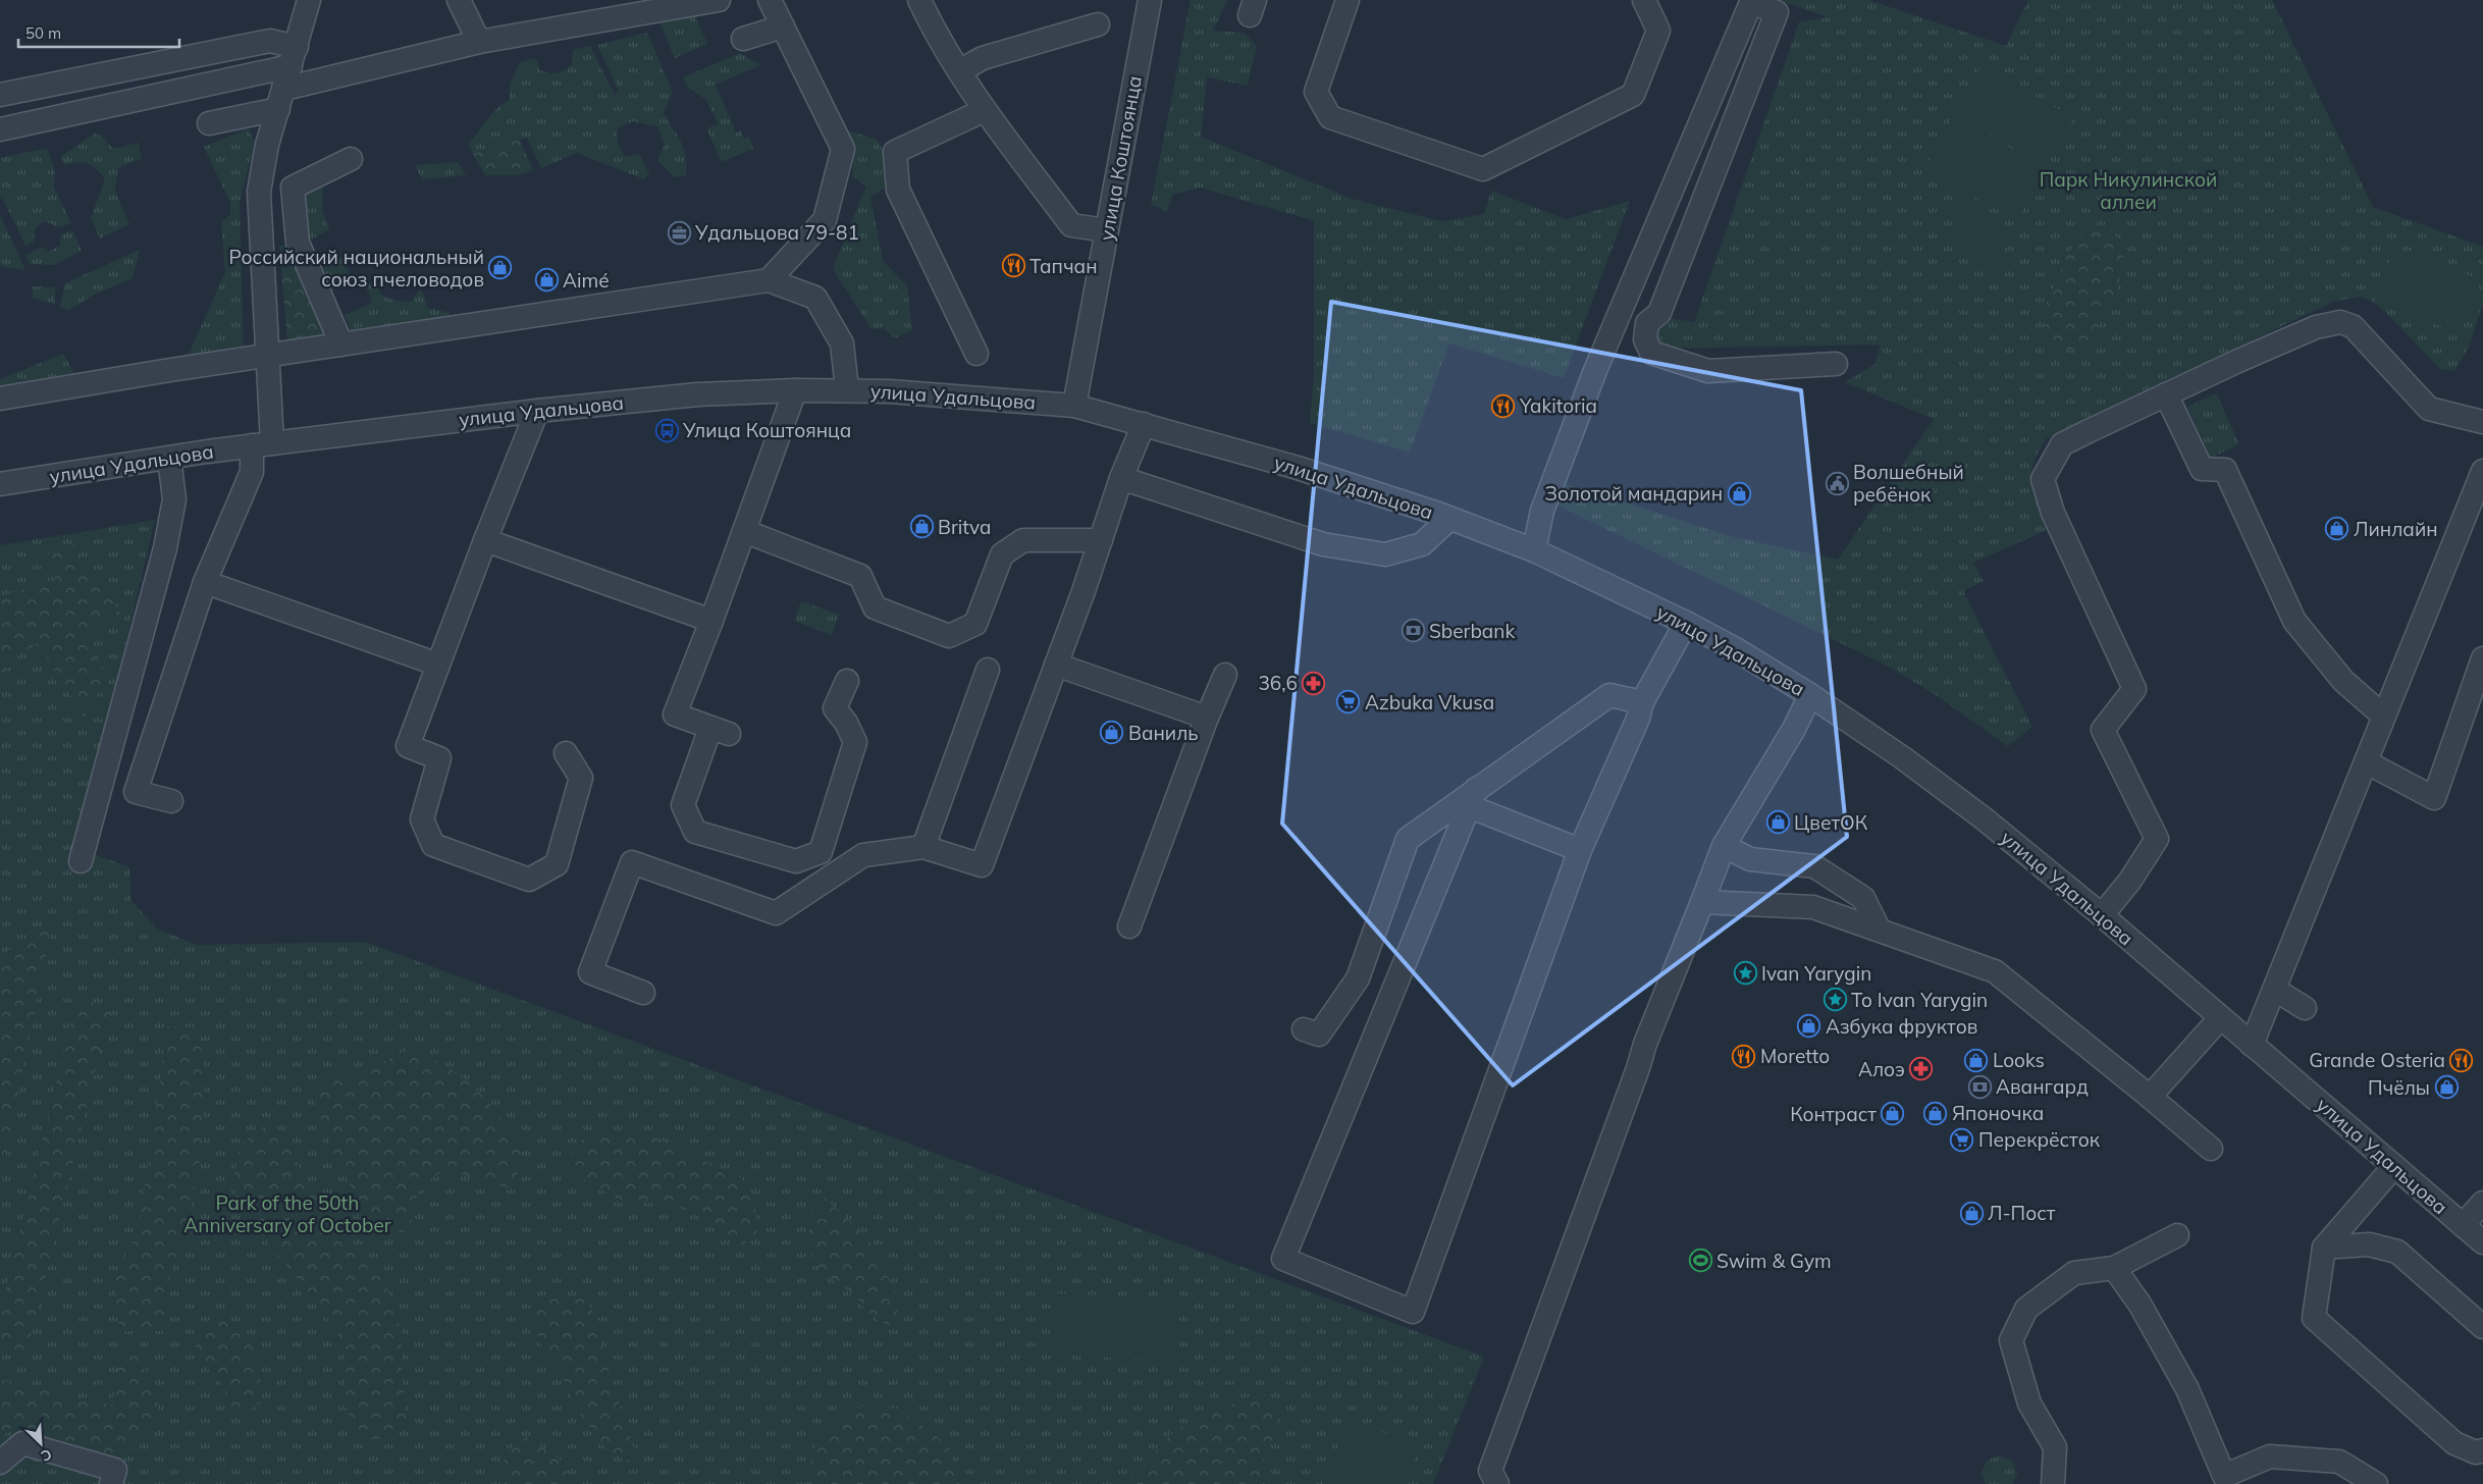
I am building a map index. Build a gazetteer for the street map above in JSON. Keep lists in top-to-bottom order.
{
  "streets": {
    "street": ["улица Коштоянца", "улица Удальцова"]
  },
  "crossings": [
    ["улица Коштоянца", "улица Удальцова"]
  ],
  "parks": ["Парк Никулинской аллеи", "Park of the 50th Anniversary of October"],
  "places": {
    "office": ["Удальцова 79-81"],
    "restaurant": [
      "Тапчан",
      "Yakitoria",
      "Moretto",
      "Grande Osteria"
    ],
    "shop": [
      "Российский национальный союз пчеловодов",
      "Aimé",
      "Золотой мандарин",
      "Britva",
      "Линлайн",
      "Ваниль",
      "ЦветОК",
      "Азбука фруктов",
      "Looks",
      "Пчёлы",
      "Японочка",
      "Контраст",
      "Л-Пост"
    ],
    "bus stop": ["Улица Коштоянца"],
    "public building": ["Волшебный ребёнок"],
    "bank": ["Sberbank", "Авангард"],
    "pharmacy": ["36,6", "Алоэ"],
    "supermarket": ["Azbuka Vkusa", "Перекрёсток"],
    "place": ["Ivan Yarygin", "To Ivan Yarygin"],
    "sports": ["Swim & Gym"]
  },
  "scale_bar": "50 m",
  "north": "bottom right"
}
